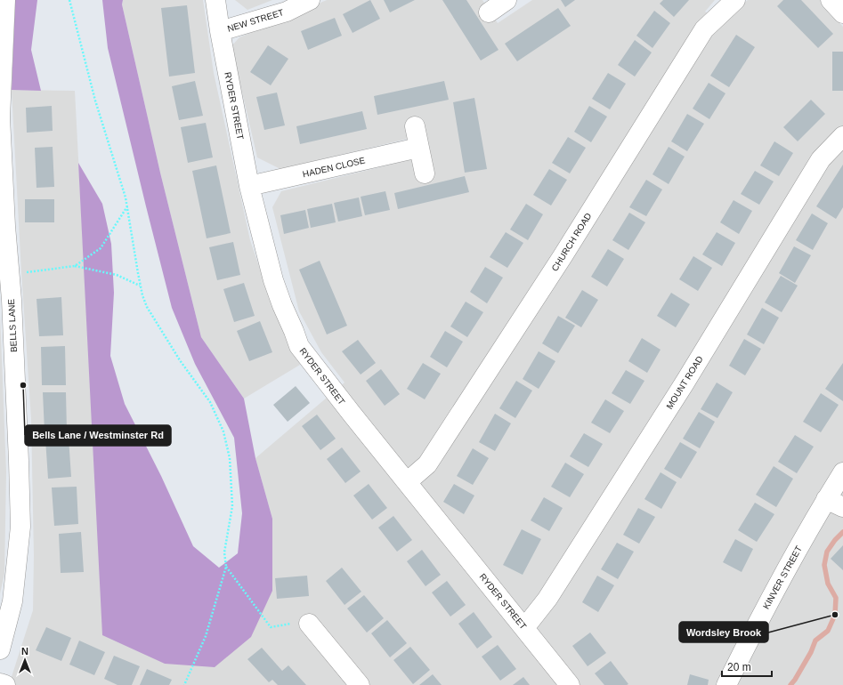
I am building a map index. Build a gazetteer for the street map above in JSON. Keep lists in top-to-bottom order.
{
  "streets": {
    "street": [
      "NEW STREET",
      "RYDER STREET",
      "HADEN CLOSE",
      "CHURCH ROAD",
      "BELLS LANE",
      "MOUNT ROAD",
      "KINVER STREET"
    ]
  },
  "crossings": [
    ["NEW STREET", "RYDER STREET"],
    ["RYDER STREET", "HADEN CLOSE"],
    ["RYDER STREET", "CHURCH ROAD"],
    ["RYDER STREET", "MOUNT ROAD"]
  ],
  "places": ["Bells Lane / Westminster Rd", "Wordsley Brook"],
  "scale_bar": "20 m",
  "north": "top"
}
